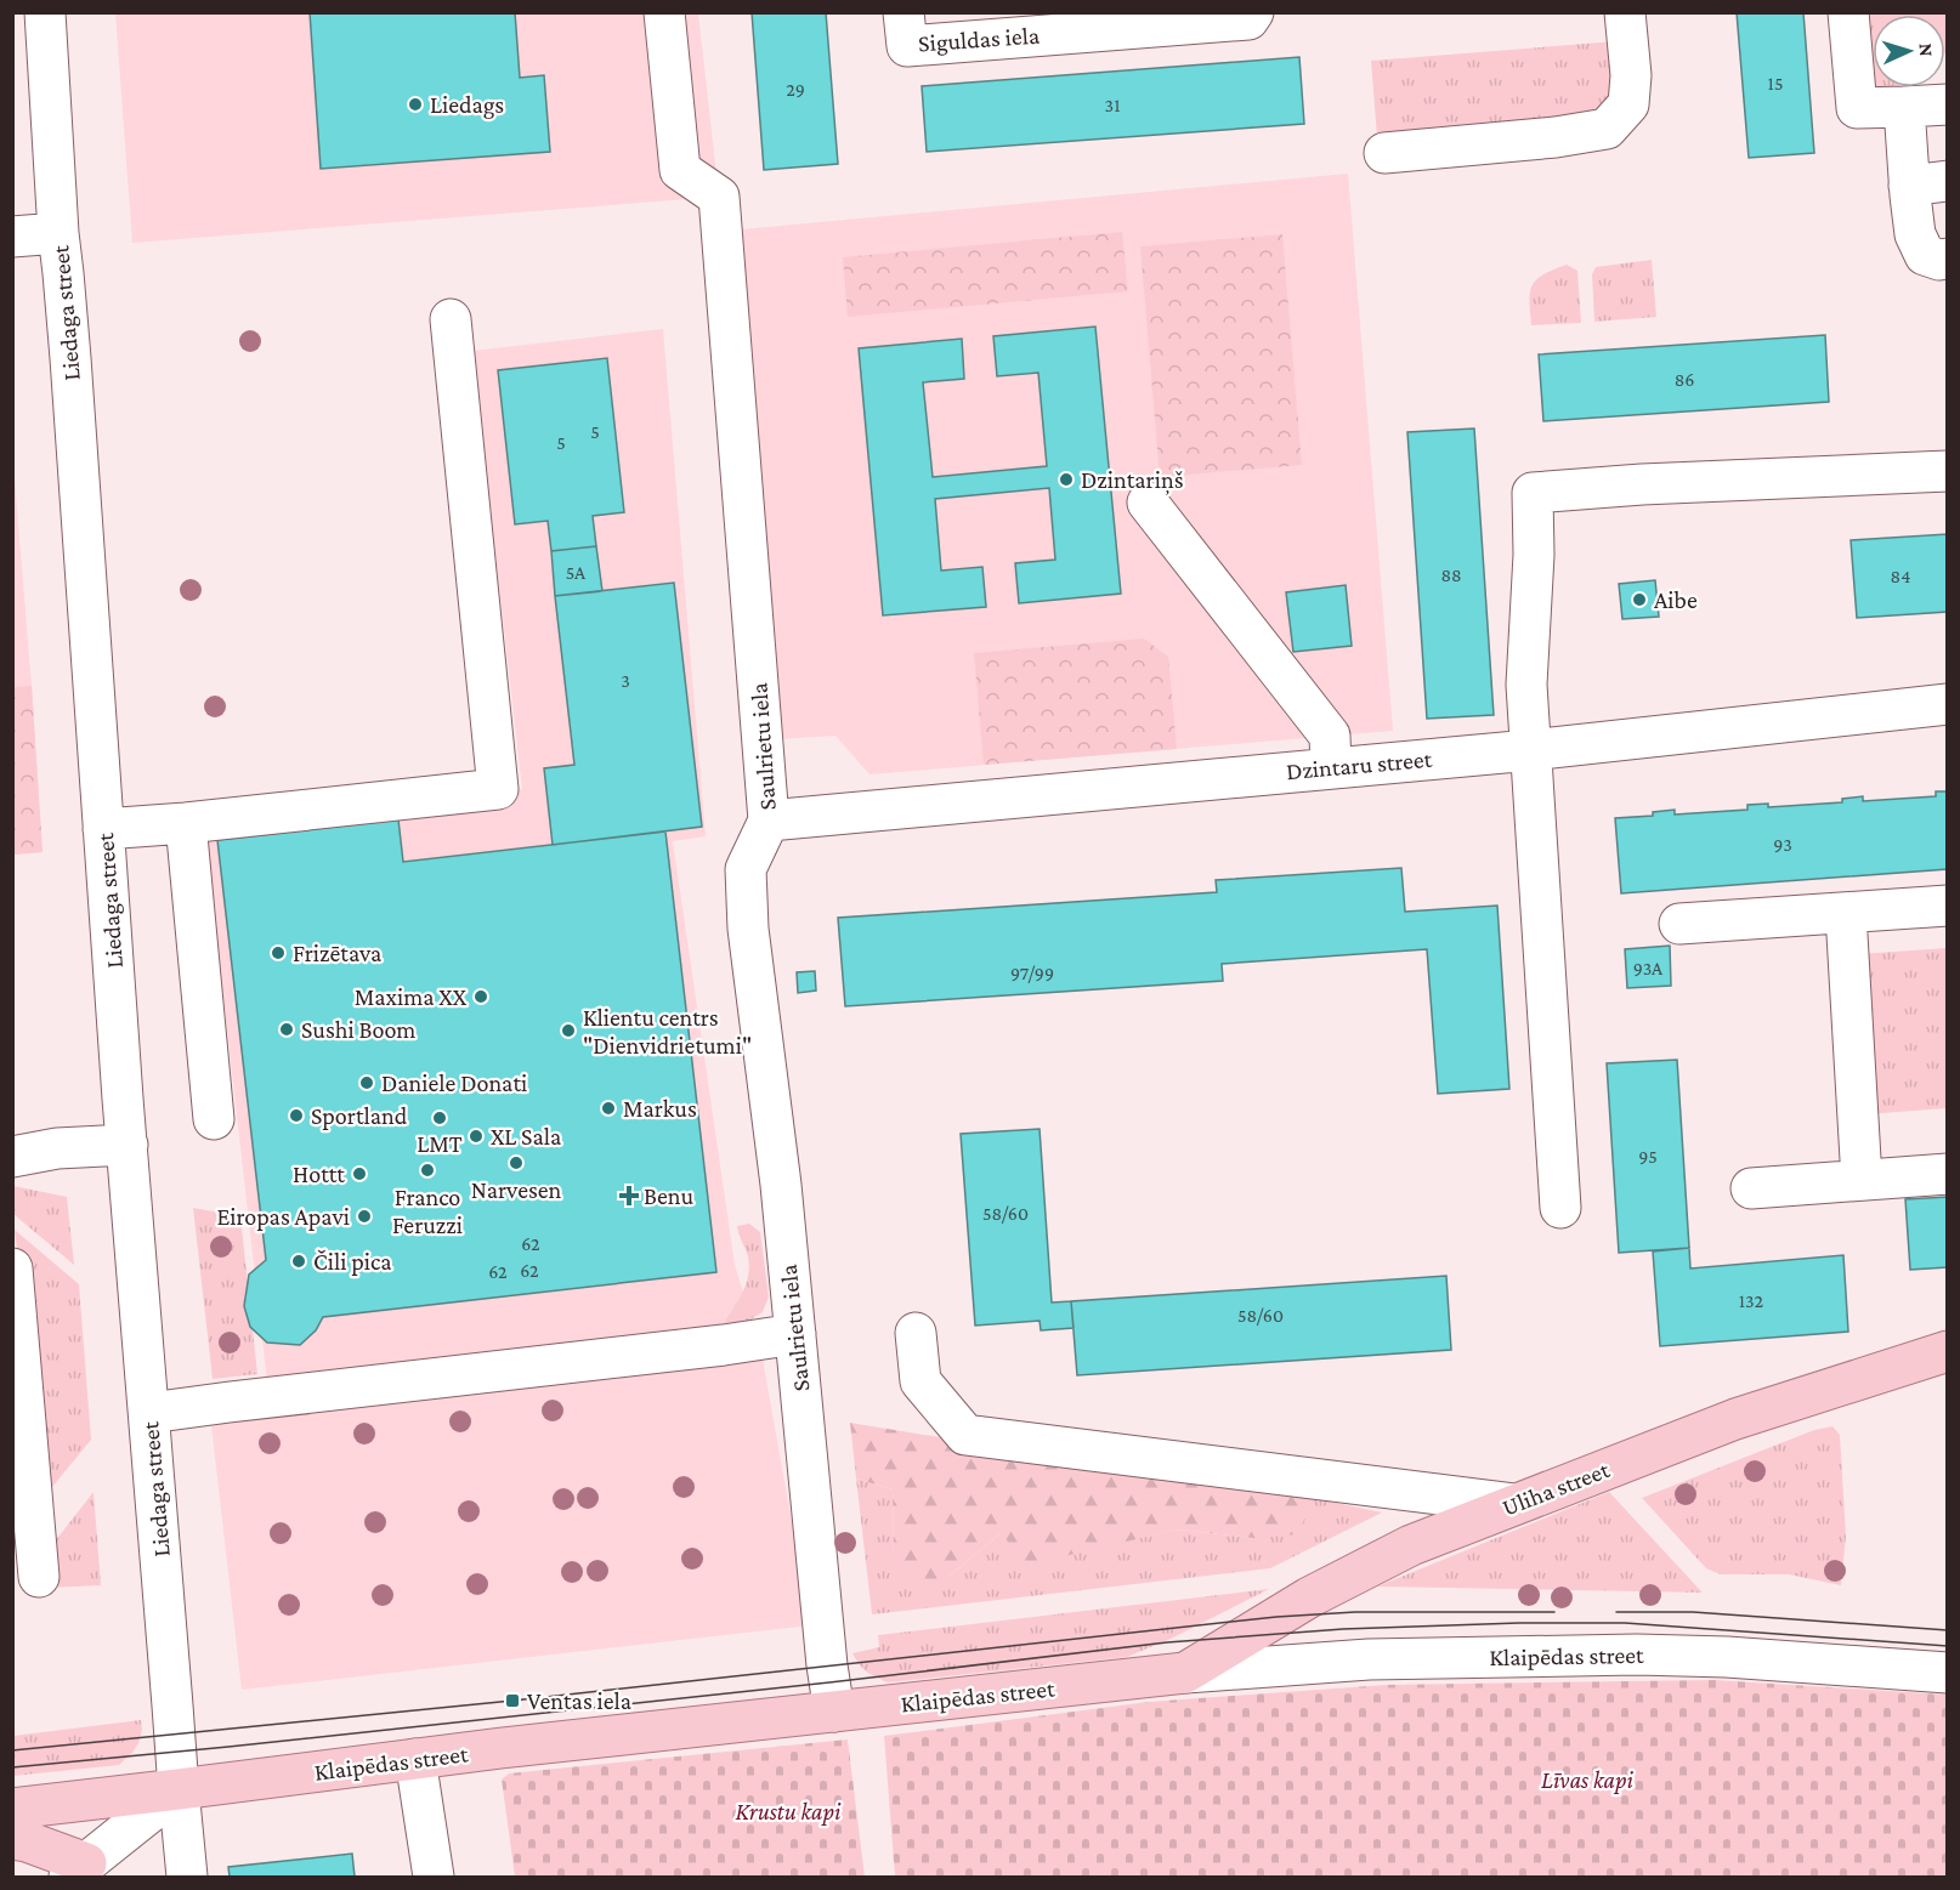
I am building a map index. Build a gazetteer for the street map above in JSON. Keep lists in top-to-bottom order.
{
  "streets": {
    "main road": ["Uliha street", "Klaipēdas street"],
    "street": [
      "Siguldas iela",
      "Liedaga street",
      "Saulrietu iela",
      "Dzintaru street"
    ]
  },
  "crossings": [
    ["Liedaga street", "Klaipēdas street"],
    ["Saulrietu iela", "Dzintaru street"],
    ["Saulrietu iela", "Klaipēdas street"],
    ["Uliha street", "Klaipēdas street"]
  ],
  "parks": ["Līvas kapi", "Krustu kapi"],
  "places": {
    "other": [
      "Liedags",
      "Dzintariņš",
      "Aibe",
      "Frizētava",
      "Maxima XX",
      "Sushi Boom",
      "Klientu centrs \"Dienvidrietumi\"",
      "Daniele Donati",
      "Markus",
      "Sportland",
      "LMT",
      "XL Sala",
      "Narvesen",
      "Franco Feruzzi",
      "Hottt",
      "Eiropas Apavi",
      "Čili pica"
    ],
    "health": ["Benu"],
    "transit": ["Ventas iela"]
  },
  "house_numbers": [
    "15",
    "29",
    "31",
    "86",
    "5",
    "5",
    "5A",
    "88",
    "84",
    "3",
    "93",
    "93A",
    "97/99",
    "95",
    "58/60",
    "62",
    "62",
    "62",
    "132",
    "58/60"
  ],
  "north": "right"
}
